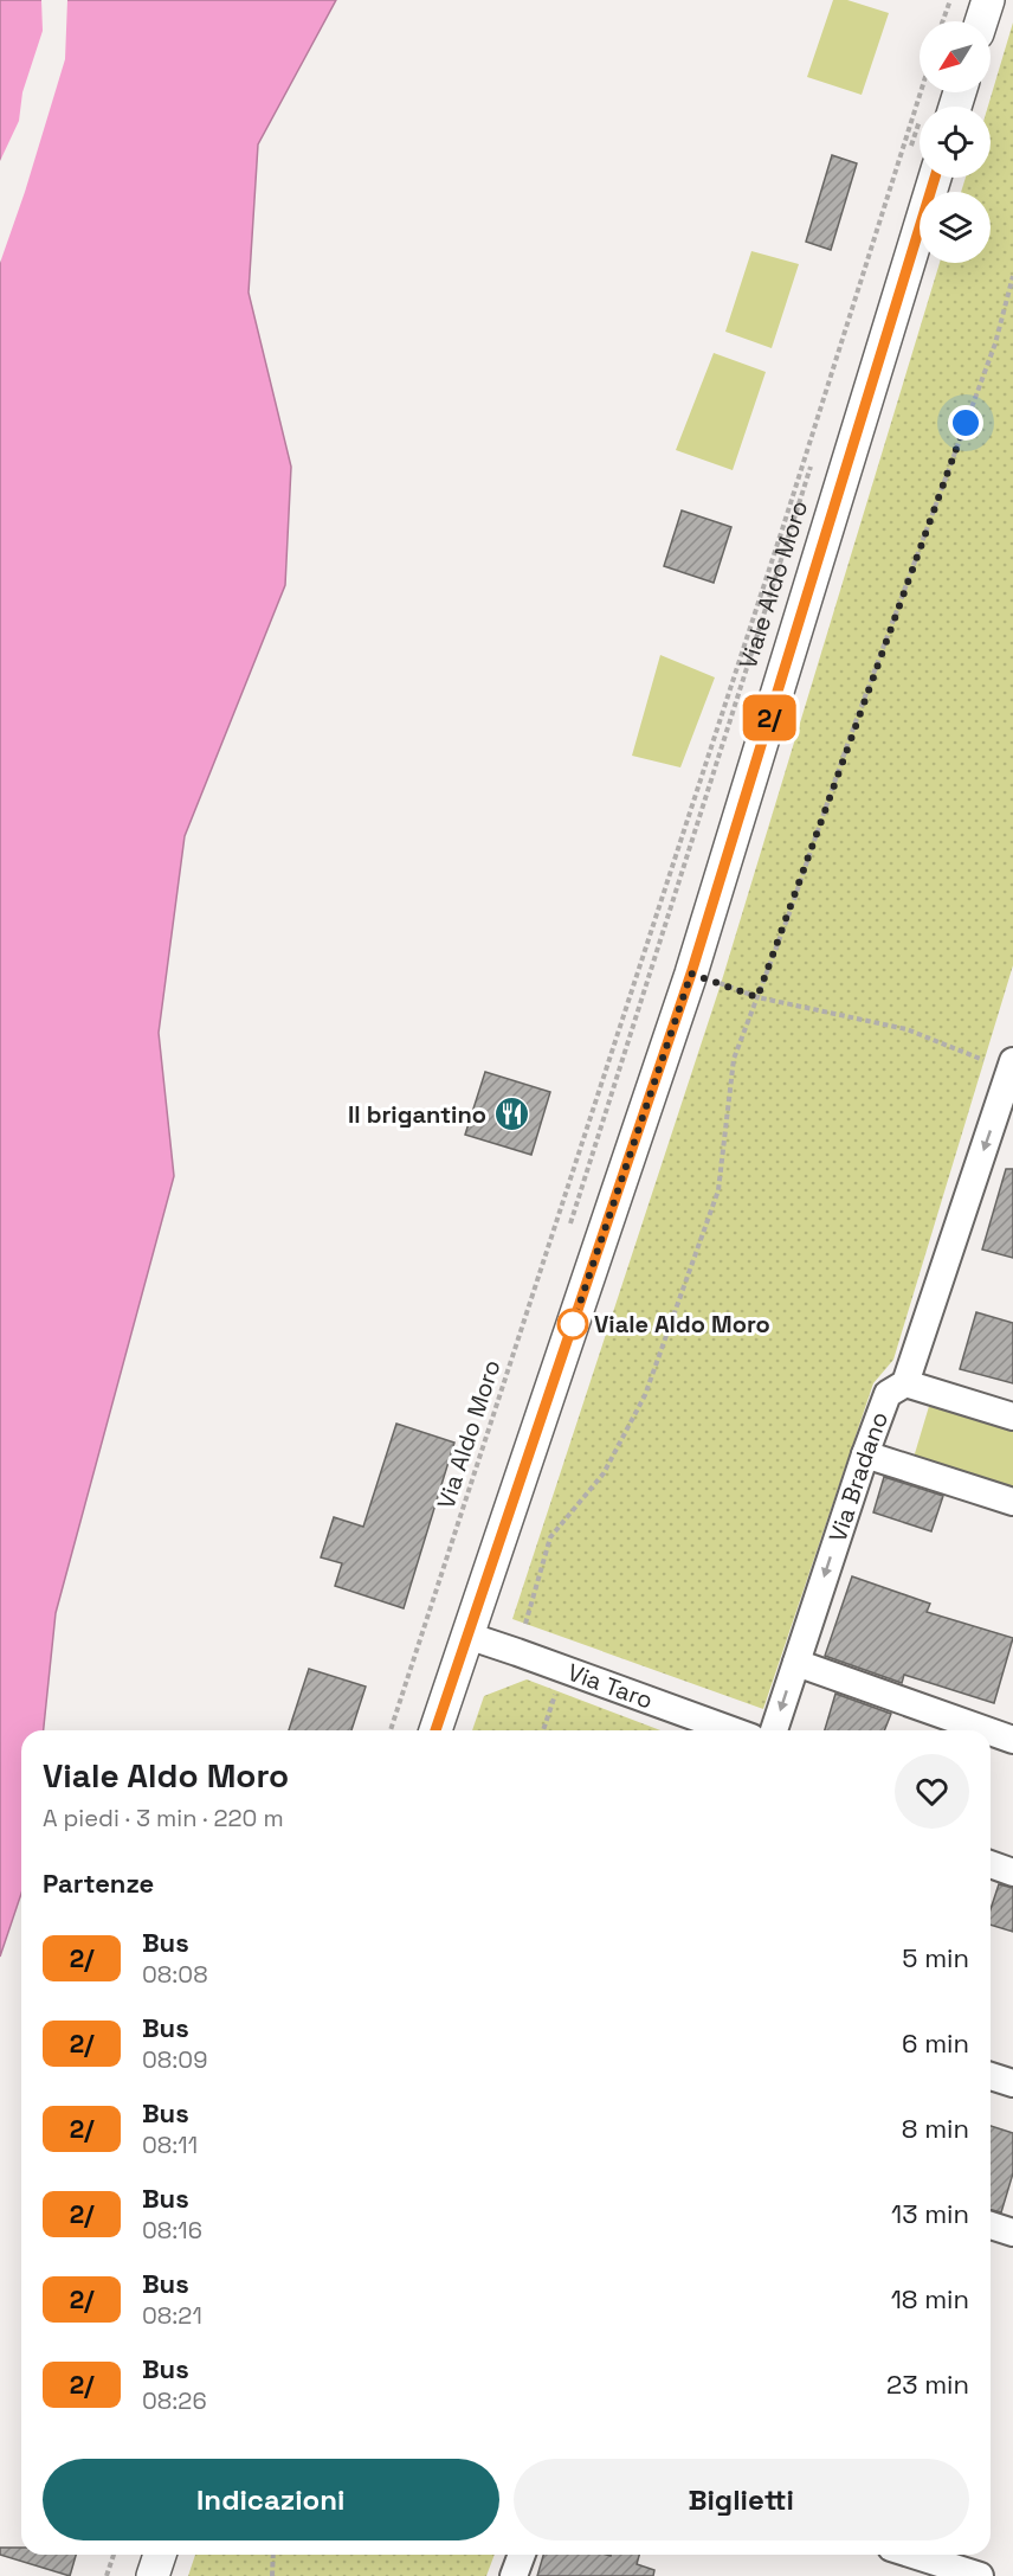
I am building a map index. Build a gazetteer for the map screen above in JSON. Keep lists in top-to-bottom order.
{
  "streets": {
    "street": ["Viale Aldo Moro", "Via Bradano", "Via Taro"],
    "path": ["Via Aldo Moro"]
  },
  "crossings": [
    ["Viale Aldo Moro", "Via Aldo Moro"],
    ["Viale Aldo Moro", "Via Taro"]
  ],
  "one_way": ["Via Bradano"],
  "places": {
    "restaurant": ["Il brigantino"],
    "other": ["Viale Aldo Moro"]
  },
  "lines": ["bus line 2/"],
  "north": "bottom left",
  "page": {
    "on_map": "2/",
    "heading": [
      ["Viale Aldo Moro", "A piedi · 3 min · 220 m"],
      "Partenze"
    ],
    "list": [
      {
        "mark": "2/",
        "name": "Bus",
        "note": "08:08",
        "value": "5 min"
      },
      {
        "mark": "2/",
        "name": "Bus",
        "note": "08:09",
        "value": "6 min"
      },
      {
        "mark": "2/",
        "name": "Bus",
        "note": "08:11",
        "value": "8 min"
      },
      {
        "mark": "2/",
        "name": "Bus",
        "note": "08:16",
        "value": "13 min"
      },
      {
        "mark": "2/",
        "name": "Bus",
        "note": "08:21",
        "value": "18 min"
      },
      {
        "mark": "2/",
        "name": "Bus",
        "note": "08:26",
        "value": "23 min"
      }
    ],
    "buttons": ["Indicazioni", "Biglietti"]
  }
}
